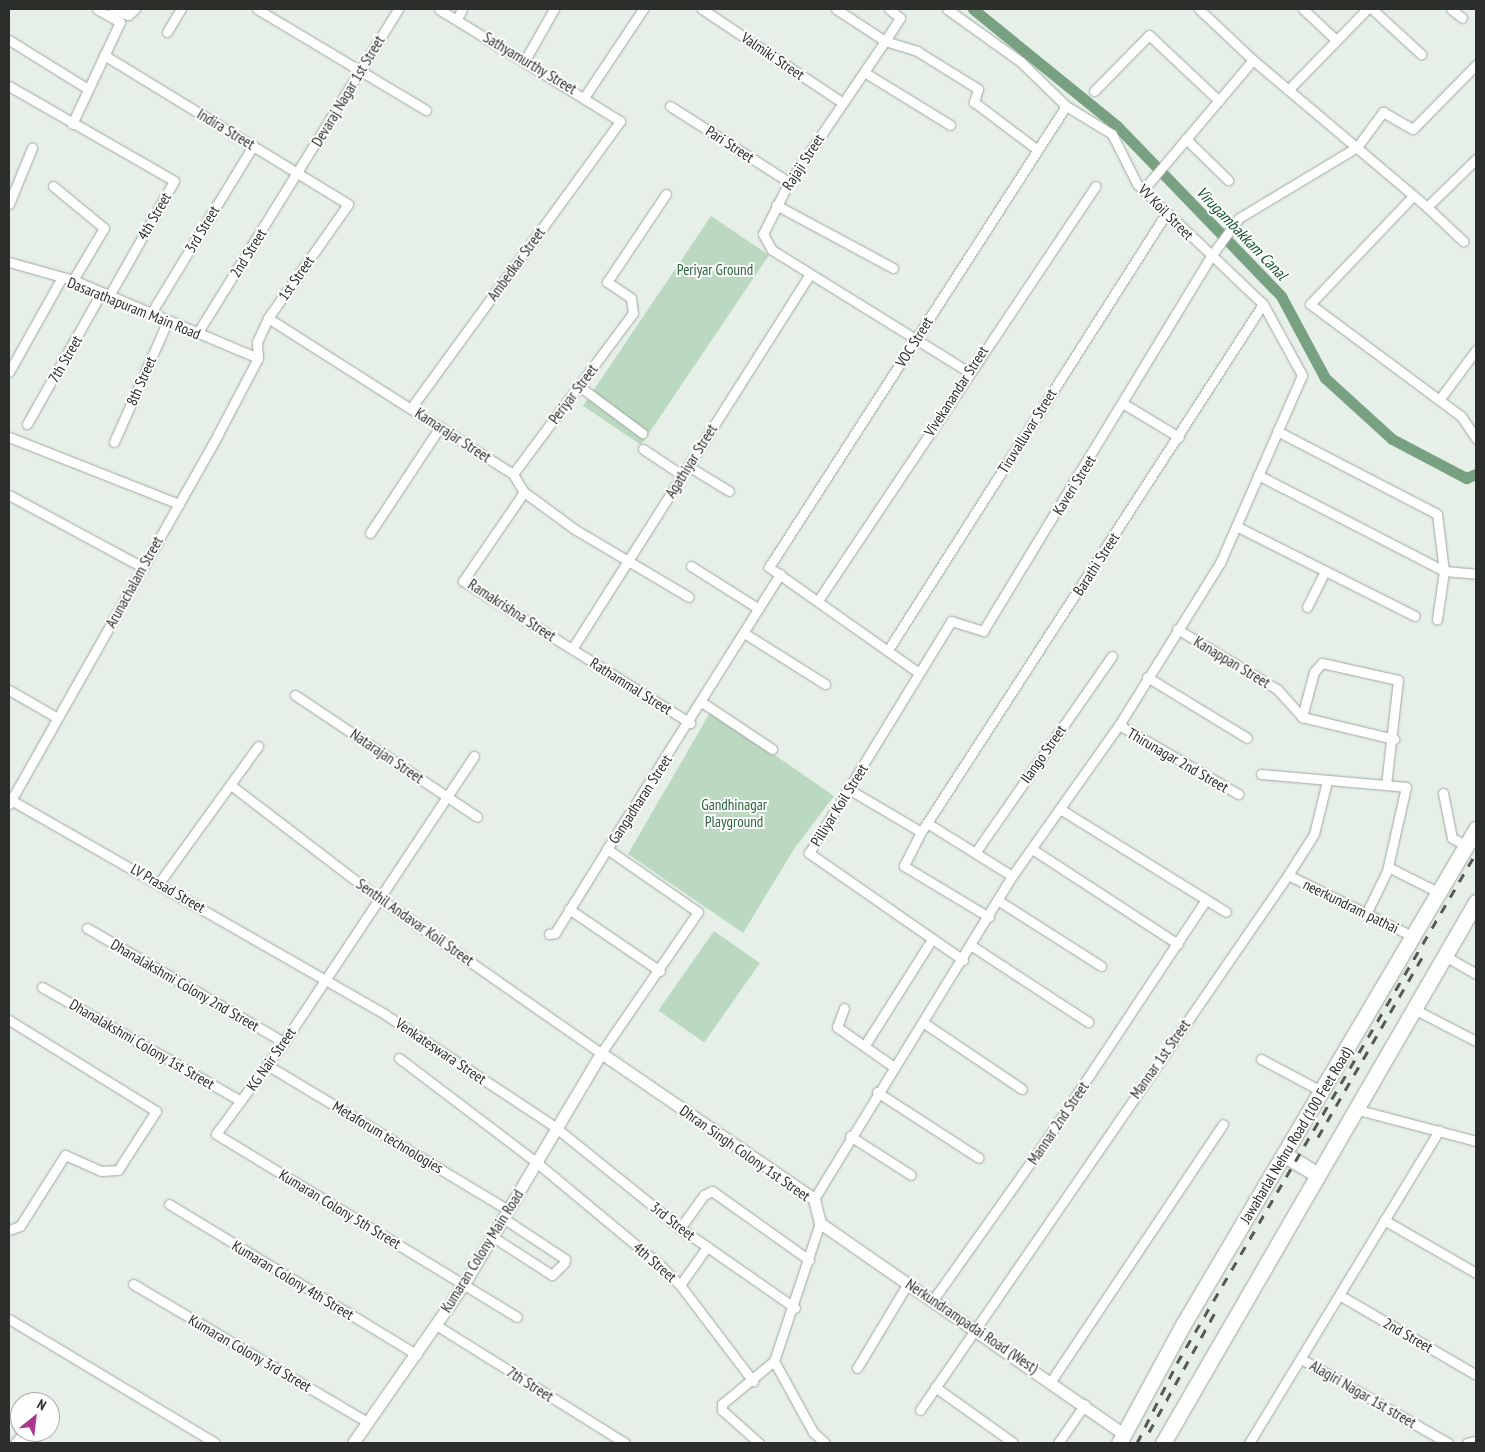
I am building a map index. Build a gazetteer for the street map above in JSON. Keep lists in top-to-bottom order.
{
  "streets": {
    "main road": ["Jawaharlal Nehru Road (100 Feet Road)"],
    "street": [
      "Valmiki Street",
      "Sathyamurthy Street",
      "Devaraj Nagar 1st Street",
      "Indira Street",
      "Pari Street",
      "Rajaji Street",
      "VV Koil Street",
      "4th Street",
      "3rd Street",
      "2nd Street",
      "Ambedkar Street",
      "1st Street",
      "Dasarathapuram Main Road",
      "VOC Street",
      "7th Street",
      "8th Street",
      "Vivekanandar Street",
      "Periyar Street",
      "Tiruvalluvar Street",
      "Kamarajar Street",
      "Agathiyar Street",
      "Kaveri Street",
      "Barathi Street",
      "Arunachalam Street",
      "Ramakrishna Street",
      "Kanappan Street",
      "Rathammal Street",
      "Ilango Street",
      "Natarajan Street",
      "Thirunagar 2nd Street",
      "Gangadharan Street",
      "Pilliyar Koil Street",
      "LV Prasad Street",
      "neerkundram pathai",
      "Senthil Andavar Koil Street",
      "Dhanalakshmi Colony 2nd Street",
      "Dhanalakshmi Colony 1st Street",
      "Venkateswara Street",
      "KG Nair Street",
      "Mannar 1st Street",
      "Mannar 2nd Street",
      "Metaforum technologies",
      "Dhran Singh Colony 1st Street",
      "Kumaran Colony 5th Street",
      "Kumaran Colony Main Road",
      "Kumaran Colony 4th Street",
      "Nerkundrampadai Road (West)",
      "Kumaran Colony 3rd Street",
      "Alagiri Nagar 1st street"
    ]
  },
  "crossings": [
    ["Valmiki Street", "Rajaji Street"],
    ["Sathyamurthy Street", "Ambedkar Street"],
    ["Devaraj Nagar 1st Street", "Indira Street"],
    ["Devaraj Nagar 1st Street", "2nd Street"],
    ["Indira Street", "3rd Street"],
    ["Indira Street", "2nd Street"],
    ["Indira Street", "1st Street"],
    ["Pari Street", "Rajaji Street"],
    ["Rajaji Street", "Agathiyar Street"],
    ["VV Koil Street", "VOC Street"],
    ["VV Koil Street", "Tiruvalluvar Street"],
    ["VV Koil Street", "Kaveri Street"],
    ["VV Koil Street", "Barathi Street"],
    ["4th Street", "Dasarathapuram Main Road"],
    ["4th Street", "7th Street"],
    ["4th Street", "Kumaran Colony Main Road"],
    ["3rd Street", "Dasarathapuram Main Road"],
    ["3rd Street", "Venkateswara Street"],
    ["3rd Street", "Kumaran Colony Main Road"],
    ["2nd Street", "Dasarathapuram Main Road"],
    ["Ambedkar Street", "Kamarajar Street"],
    ["1st Street", "Dasarathapuram Main Road"],
    ["1st Street", "Kamarajar Street"],
    ["1st Street", "Arunachalam Street"],
    ["Dasarathapuram Main Road", "7th Street"],
    ["Dasarathapuram Main Road", "8th Street"],
    ["Dasarathapuram Main Road", "Arunachalam Street"],
    ["VOC Street", "Gangadharan Street"],
    ["7th Street", "Kumaran Colony Main Road"],
    ["Periyar Street", "Kamarajar Street"],
    ["Kamarajar Street", "Agathiyar Street"],
    ["Kamarajar Street", "Ramakrishna Street"],
    ["Agathiyar Street", "Ramakrishna Street"],
    ["Agathiyar Street", "Rathammal Street"],
    ["Kaveri Street", "Pilliyar Koil Street"],
    ["Arunachalam Street", "LV Prasad Street"],
    ["Ramakrishna Street", "Rathammal Street"],
    ["Rathammal Street", "Gangadharan Street"],
    ["Natarajan Street", "KG Nair Street"],
    ["LV Prasad Street", "Venkateswara Street"],
    ["LV Prasad Street", "KG Nair Street"],
    ["neerkundram pathai", "Mannar 1st Street"],
    ["neerkundram pathai", "Jawaharlal Nehru Road (100 Feet Road)"],
    ["Senthil Andavar Koil Street", "KG Nair Street"],
    ["Senthil Andavar Koil Street", "Dhran Singh Colony 1st Street"],
    ["Senthil Andavar Koil Street", "Kumaran Colony Main Road"],
    ["Dhanalakshmi Colony 2nd Street", "KG Nair Street"],
    ["Dhanalakshmi Colony 1st Street", "KG Nair Street"],
    ["Venkateswara Street", "KG Nair Street"],
    ["Venkateswara Street", "Kumaran Colony Main Road"],
    ["KG Nair Street", "Metaforum technologies"],
    ["KG Nair Street", "Kumaran Colony 5th Street"],
    ["Mannar 1st Street", "Nerkundrampadai Road (West)"],
    ["Mannar 2nd Street", "Nerkundrampadai Road (West)"],
    ["Jawaharlal Nehru Road (100 Feet Road)", "Nerkundrampadai Road (West)"],
    ["Metaforum technologies", "Kumaran Colony Main Road"],
    ["Dhran Singh Colony 1st Street", "Kumaran Colony Main Road"],
    ["Dhran Singh Colony 1st Street", "Nerkundrampadai Road (West)"],
    ["Kumaran Colony 5th Street", "Kumaran Colony Main Road"],
    ["Kumaran Colony Main Road", "Kumaran Colony 4th Street"],
    ["Kumaran Colony Main Road", "Kumaran Colony 3rd Street"]
  ],
  "water": ["Virugambakkam Canal"],
  "parks": ["Periyar Ground", "Gandhinagar Playground"],
  "north": "top right"
}
